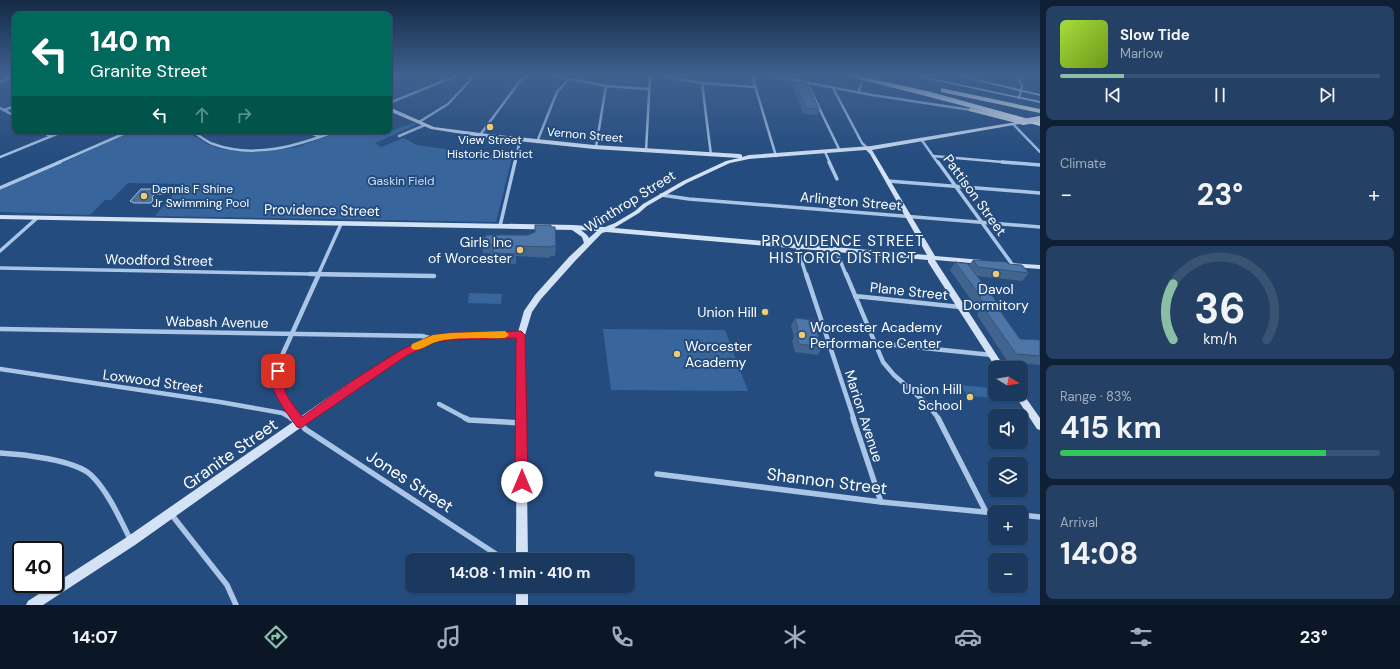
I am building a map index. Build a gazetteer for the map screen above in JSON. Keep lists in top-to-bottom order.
{
  "streets": {
    "street": [
      "Vernon Street",
      "Pattison Street",
      "Winthrop Street",
      "Arlington Street",
      "Providence Street",
      "Woodford Street",
      "Plane Street",
      "Wabash Avenue",
      "Loxwood Street",
      "Marion Avenue",
      "Granite Street",
      "Jones Street",
      "Shannon Street"
    ]
  },
  "crossings": [
    ["Vernon Street", "Winthrop Street"],
    ["Pattison Street", "Arlington Street"],
    ["Pattison Street", "Providence Street"],
    ["Winthrop Street", "Arlington Street"],
    ["Winthrop Street", "Providence Street"],
    ["Winthrop Street", "Granite Street"],
    ["Providence Street", "Marion Avenue"],
    ["Wabash Avenue", "Granite Street"],
    ["Loxwood Street", "Granite Street"],
    ["Loxwood Street", "Jones Street"],
    ["Marion Avenue", "Shannon Street"],
    ["Granite Street", "Jones Street"]
  ],
  "districts": ["PROVIDENCE STREET HISTORIC DISTRICT"],
  "parks": ["Gaskin Field"],
  "places": [
    "View Street Historic District",
    "Dennis F Shine Jr Swimming Pool",
    "Girls Inc of Worcester",
    "Davol Dormitory",
    "Union Hill",
    "Worcester Academy Performance Center",
    "Worcester Academy",
    "Union Hill School"
  ],
  "north": "right",
  "page": {
    "turn": ["140 m", "Granite Street"],
    "song": ["Slow Tide", "Marlow"],
    "tile": [
      "Climate",
      ["Range · 83%", "415 km"],
      ["Arrival", "14:08"]
    ],
    "heat": ["−", "23°", "+"],
    "map_buttons": ["+", "−"],
    "limit": "40",
    "trip": "14:08 · 1 min · 410 m",
    "tabs": ["14:07", "23°"],
    "gauge": ["36", "km/h"]
  }
}
